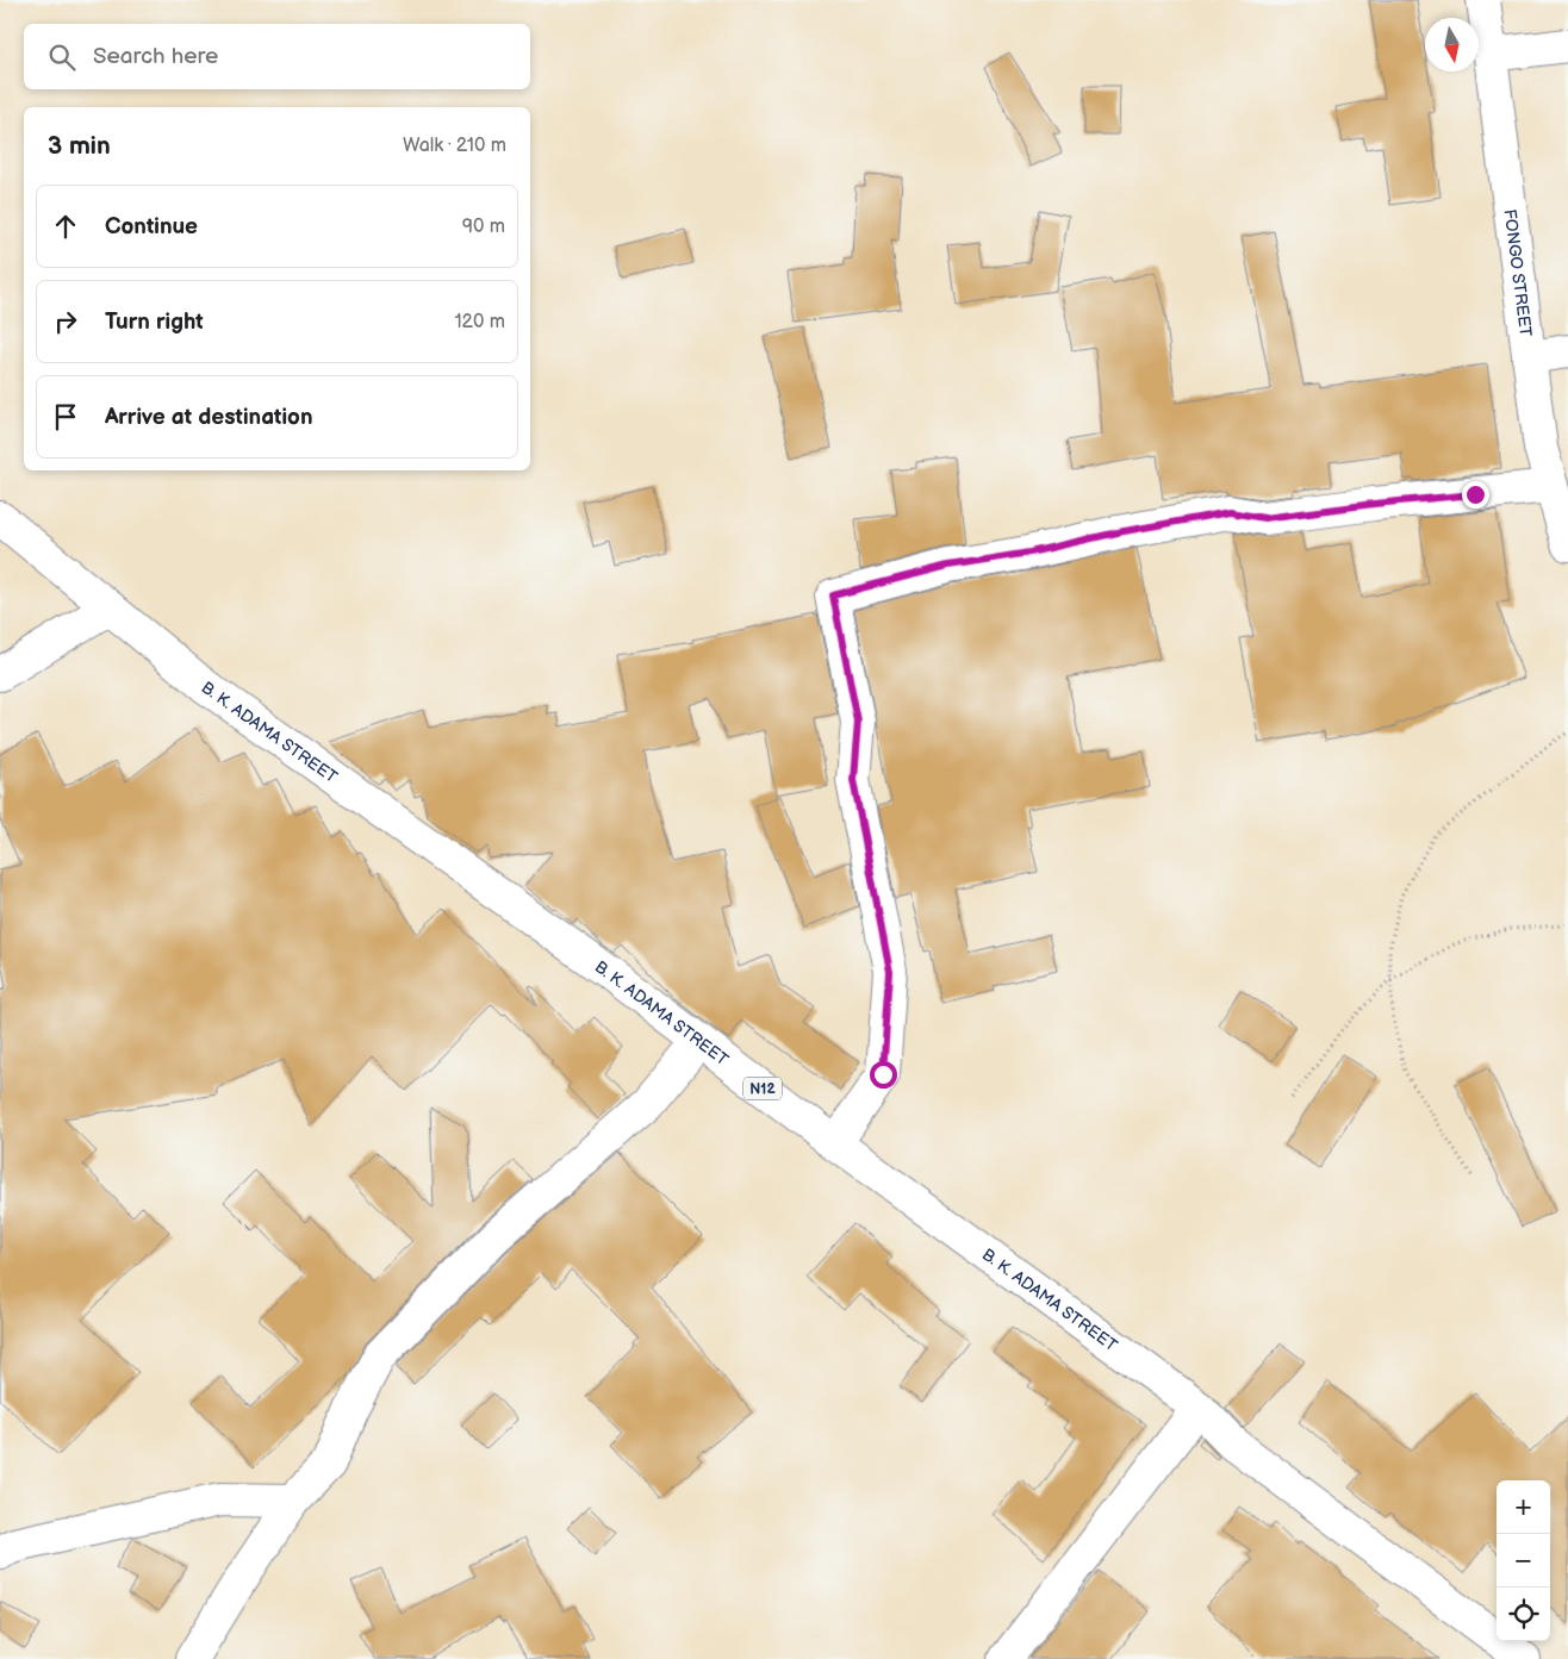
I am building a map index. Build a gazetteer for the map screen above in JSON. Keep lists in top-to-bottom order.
{
  "streets": {
    "main road": ["FONGO STREET", "B. K. ADAMA STREET", "N12"]
  },
  "north": "bottom",
  "page": {
    "search": "Search here",
    "heading": ["3 min", "Walk · 210 m"],
    "list": [
      ["Continue", "90 m"],
      ["Turn right", "120 m"],
      "Arrive at destination"
    ],
    "map_buttons": ["+", "−"]
  }
}
